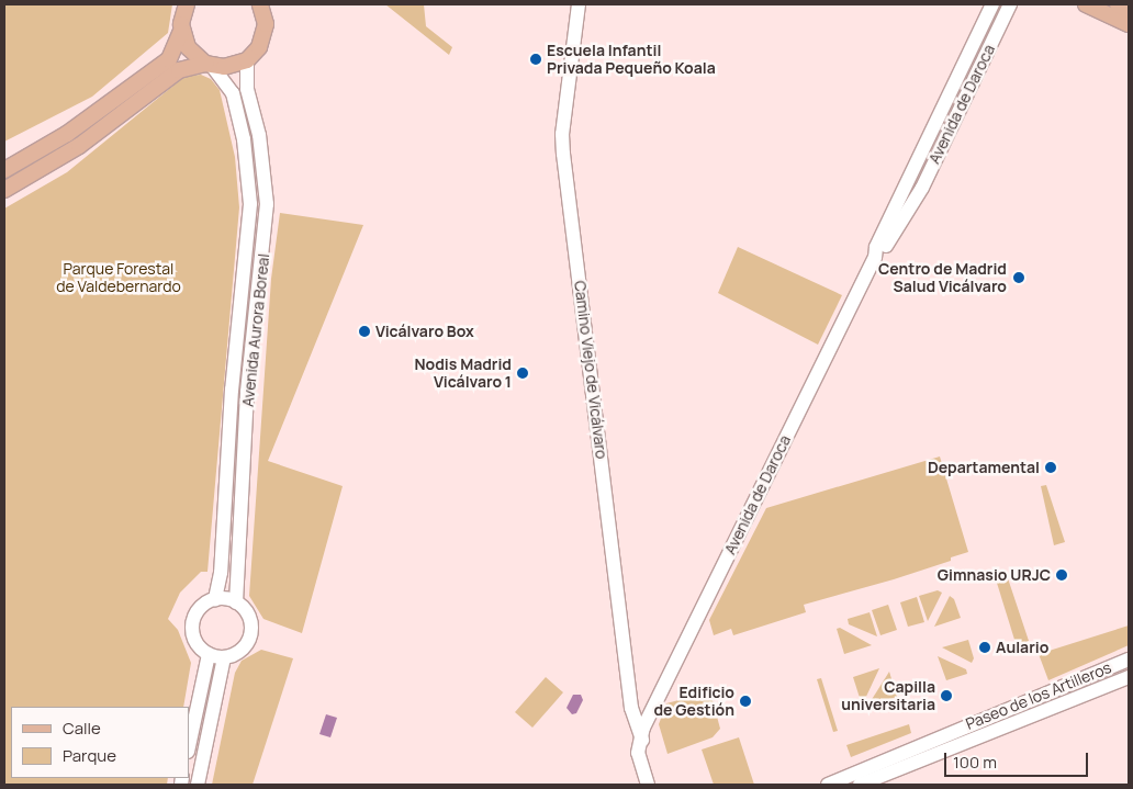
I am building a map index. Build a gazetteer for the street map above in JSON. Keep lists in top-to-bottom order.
{
  "streets": {
    "street": [
      "Avenida de Daroca",
      "Avenida Aurora Boreal",
      "Camino Viejo de Vicálvaro",
      "Paseo de los Artilleros"
    ]
  },
  "crossings": [
    ["Avenida de Daroca", "Camino Viejo de Vicálvaro"]
  ],
  "parks": ["Parque Forestal de Valdebernardo"],
  "places": [
    "Escuela Infantil Privada Pequeño Koala",
    "Centro de Madrid Salud Vicálvaro",
    "Vicálvaro Box",
    "Nodis Madrid Vicálvaro 1",
    "Departamental",
    "Gimnasio URJC",
    "Aulario",
    "Capilla universitaria",
    "Edificio de Gestión"
  ],
  "legend": ["Calle", "Parque"],
  "scale_bar": "100 m"
}
